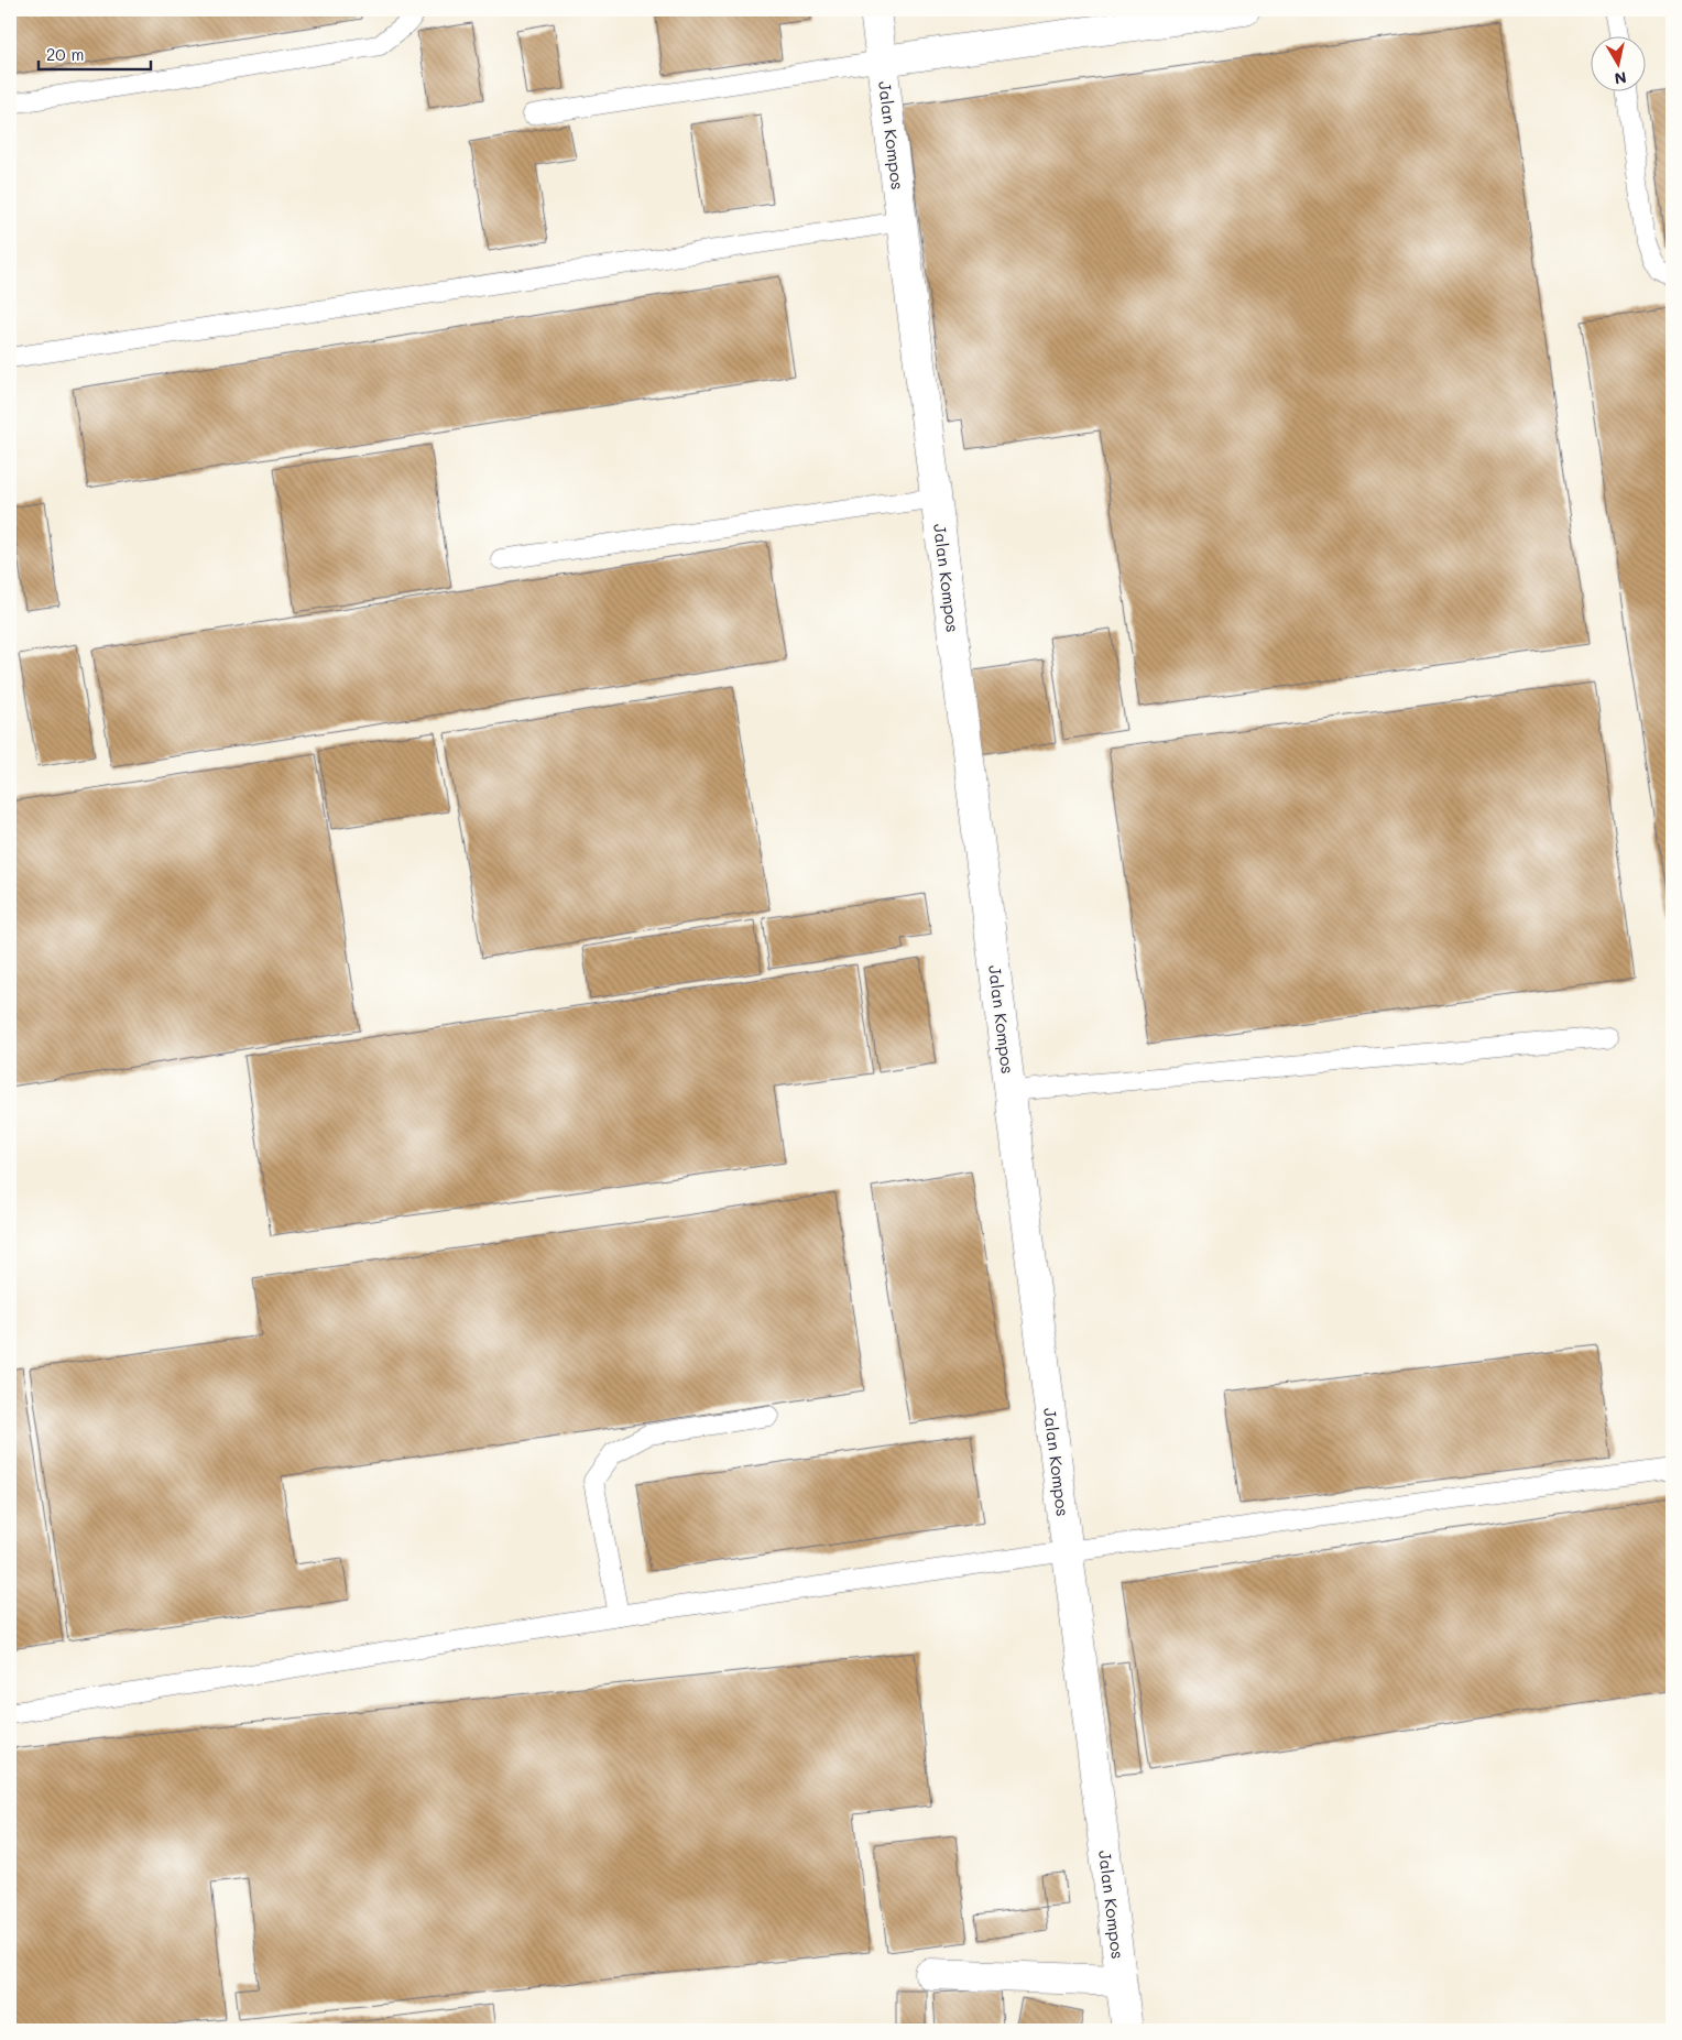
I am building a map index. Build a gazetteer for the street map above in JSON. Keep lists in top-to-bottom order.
{
  "streets": {
    "street": ["Jalan Kompos"]
  },
  "scale_bar": "20 m",
  "north": "bottom"
}
